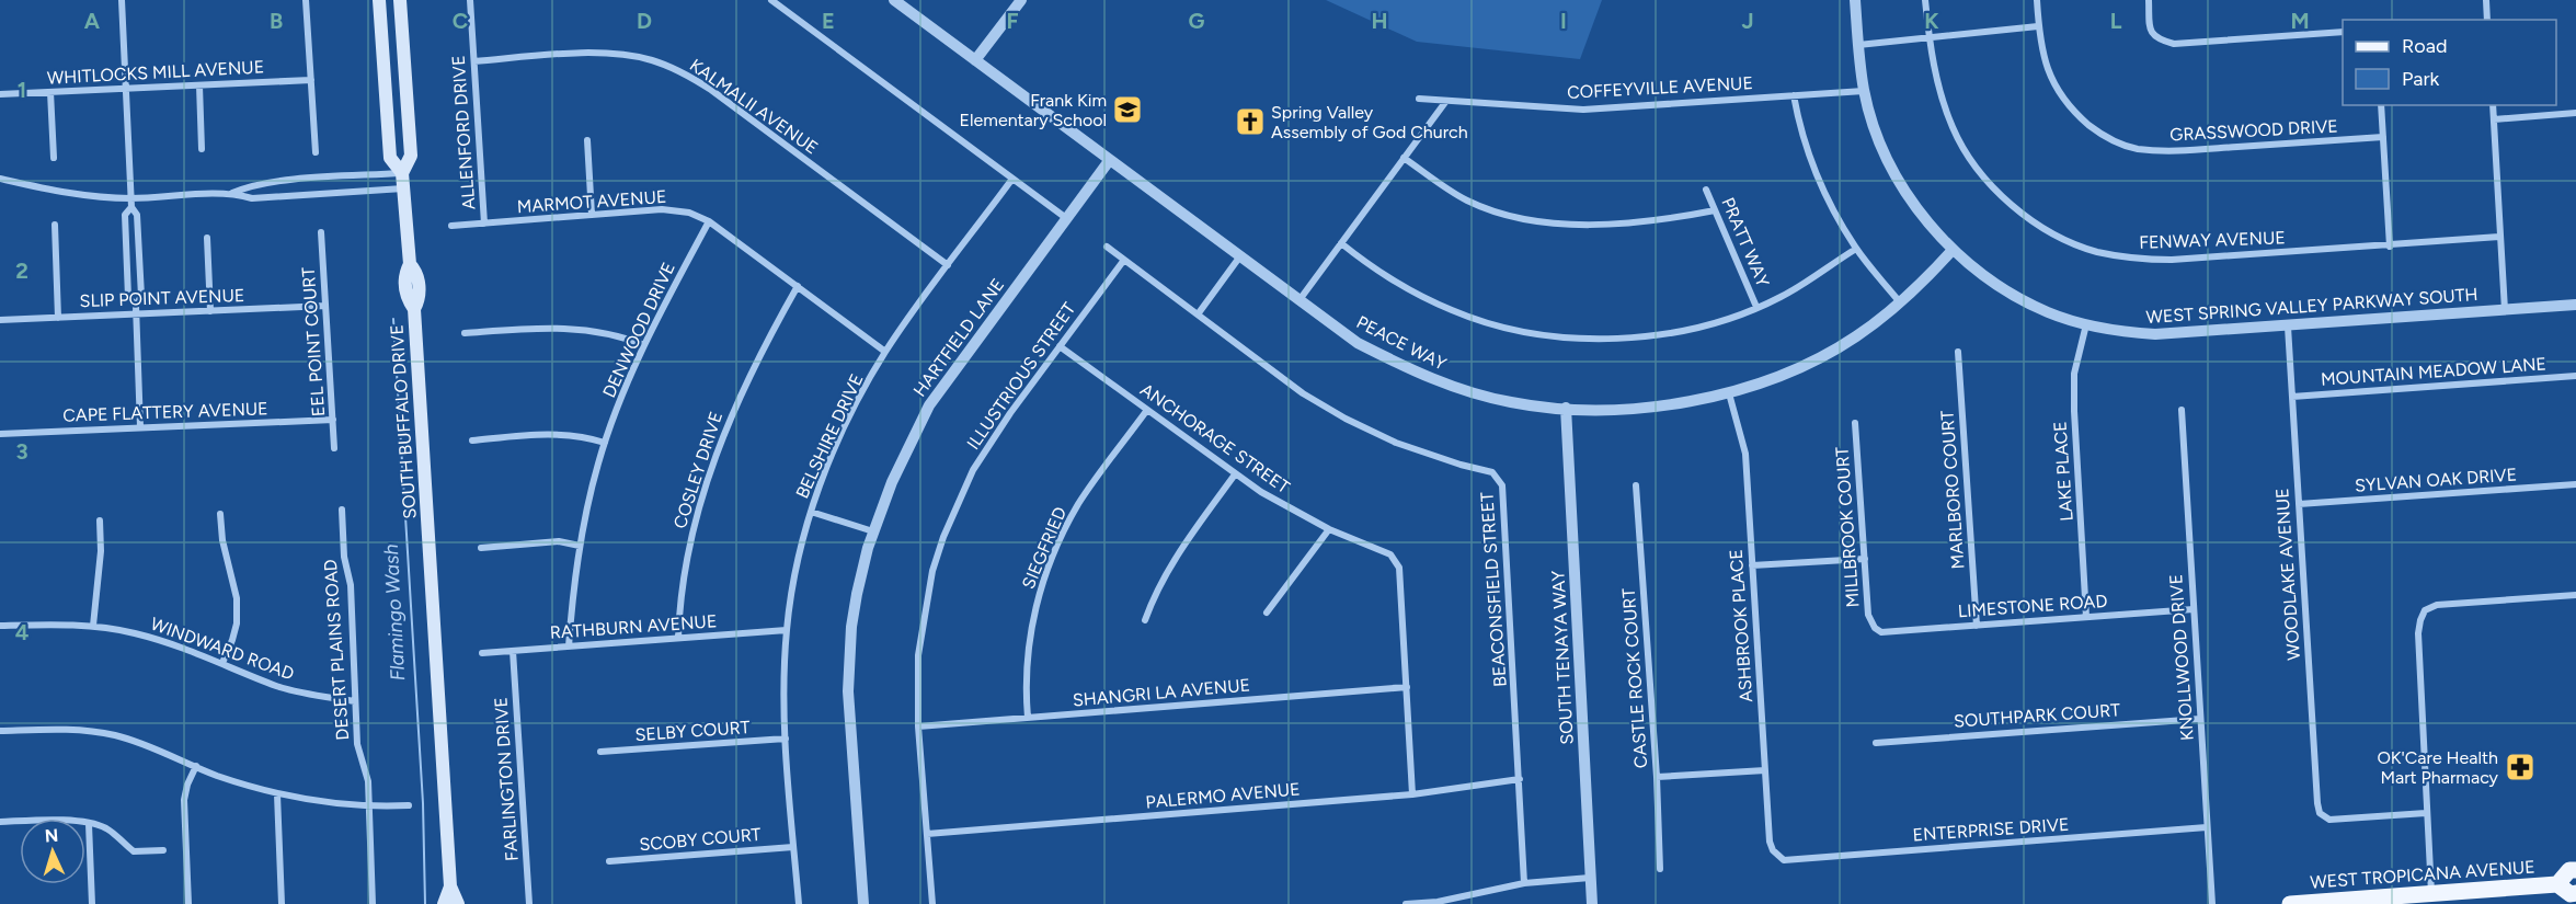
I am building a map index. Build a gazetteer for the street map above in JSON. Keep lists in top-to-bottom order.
{
  "streets": {
    "main road": ["SOUTH BUFFALO DRIVE", "WEST TROPICANA AVENUE"],
    "street": [
      "WHITLOCKS MILL AVENUE",
      "COFFEYVILLE AVENUE",
      "KALMALII AVENUE",
      "GRASSWOOD DRIVE",
      "ALLENFORD DRIVE",
      "MARMOT AVENUE",
      "FENWAY AVENUE",
      "PRATT WAY",
      "SLIP POINT AVENUE",
      "WEST SPRING VALLEY PARKWAY SOUTH",
      "DENWOOD DRIVE",
      "HARTFIELD LANE",
      "EEL POINT COURT",
      "PEACE WAY",
      "MOUNTAIN MEADOW LANE",
      "ILLUSTRIOUS STREET",
      "CAPE FLATTERY AVENUE",
      "BELSHIRE DRIVE",
      "ANCHORAGE STREET",
      "COSLEY DRIVE",
      "LAKE PLACE",
      "SYLVAN OAK DRIVE",
      "MARLBORO COURT",
      "MILLBROOK COURT",
      "SIEGFRIED",
      "WOODLAKE AVENUE",
      "BEACONSFIELD STREET",
      "LIMESTONE ROAD",
      "ASHBROOK PLACE",
      "RATHBURN AVENUE",
      "WINDWARD ROAD",
      "DESERT PLAINS ROAD",
      "SOUTH TENAYA WAY",
      "KNOLLWOOD DRIVE",
      "CASTLE ROCK COURT",
      "SHANGRI LA AVENUE",
      "SOUTHPARK COURT",
      "SELBY COURT",
      "FARLINGTON DRIVE",
      "PALERMO AVENUE",
      "ENTERPRISE DRIVE",
      "SCOBY COURT"
    ]
  },
  "crossings": [
    ["COFFEYVILLE AVENUE", "WEST SPRING VALLEY PARKWAY SOUTH"],
    ["KALMALII AVENUE", "ALLENFORD DRIVE"],
    ["KALMALII AVENUE", "BELSHIRE DRIVE"],
    ["ALLENFORD DRIVE", "MARMOT AVENUE"],
    ["MARMOT AVENUE", "DENWOOD DRIVE"],
    ["MARMOT AVENUE", "BELSHIRE DRIVE"],
    ["MARMOT AVENUE", "COSLEY DRIVE"],
    ["SLIP POINT AVENUE", "EEL POINT COURT"],
    ["WEST SPRING VALLEY PARKWAY SOUTH", "PEACE WAY"],
    ["WEST SPRING VALLEY PARKWAY SOUTH", "LAKE PLACE"],
    ["WEST SPRING VALLEY PARKWAY SOUTH", "WOODLAKE AVENUE"],
    ["DENWOOD DRIVE", "RATHBURN AVENUE"],
    ["HARTFIELD LANE", "PEACE WAY"],
    ["EEL POINT COURT", "CAPE FLATTERY AVENUE"],
    ["PEACE WAY", "ASHBROOK PLACE"],
    ["PEACE WAY", "SOUTH TENAYA WAY"],
    ["MOUNTAIN MEADOW LANE", "WOODLAKE AVENUE"],
    ["ILLUSTRIOUS STREET", "ANCHORAGE STREET"],
    ["ILLUSTRIOUS STREET", "BEACONSFIELD STREET"],
    ["ILLUSTRIOUS STREET", "SHANGRI LA AVENUE"],
    ["ILLUSTRIOUS STREET", "PALERMO AVENUE"],
    ["BELSHIRE DRIVE", "RATHBURN AVENUE"],
    ["BELSHIRE DRIVE", "SELBY COURT"],
    ["BELSHIRE DRIVE", "SCOBY COURT"],
    ["ANCHORAGE STREET", "SIEGFRIED"],
    ["ANCHORAGE STREET", "SHANGRI LA AVENUE"],
    ["ANCHORAGE STREET", "PALERMO AVENUE"],
    ["COSLEY DRIVE", "RATHBURN AVENUE"],
    ["LAKE PLACE", "LIMESTONE ROAD"],
    ["SYLVAN OAK DRIVE", "WOODLAKE AVENUE"],
    ["MARLBORO COURT", "LIMESTONE ROAD"],
    ["MILLBROOK COURT", "LIMESTONE ROAD"],
    ["SIEGFRIED", "SHANGRI LA AVENUE"],
    ["BEACONSFIELD STREET", "PALERMO AVENUE"],
    ["LIMESTONE ROAD", "KNOLLWOOD DRIVE"],
    ["ASHBROOK PLACE", "ENTERPRISE DRIVE"],
    ["RATHBURN AVENUE", "FARLINGTON DRIVE"],
    ["WINDWARD ROAD", "DESERT PLAINS ROAD"],
    ["KNOLLWOOD DRIVE", "SOUTHPARK COURT"],
    ["KNOLLWOOD DRIVE", "ENTERPRISE DRIVE"]
  ],
  "water": ["Flamingo Wash"],
  "places": {
    "school or university": ["Frank Kim Elementary School"],
    "church": ["Spring Valley Assembly of God Church"],
    "pharmacy": ["OK'Care Health Mart Pharmacy"]
  },
  "legend": ["Road", "Park"],
  "north": "top",
  "grid": {
    "columns": [
      "A",
      "B",
      "C",
      "D",
      "E",
      "F",
      "G",
      "H",
      "I",
      "J",
      "K",
      "L",
      "M"
    ],
    "rows": [
      "1",
      "2",
      "3",
      "4"
    ]
  }
}
